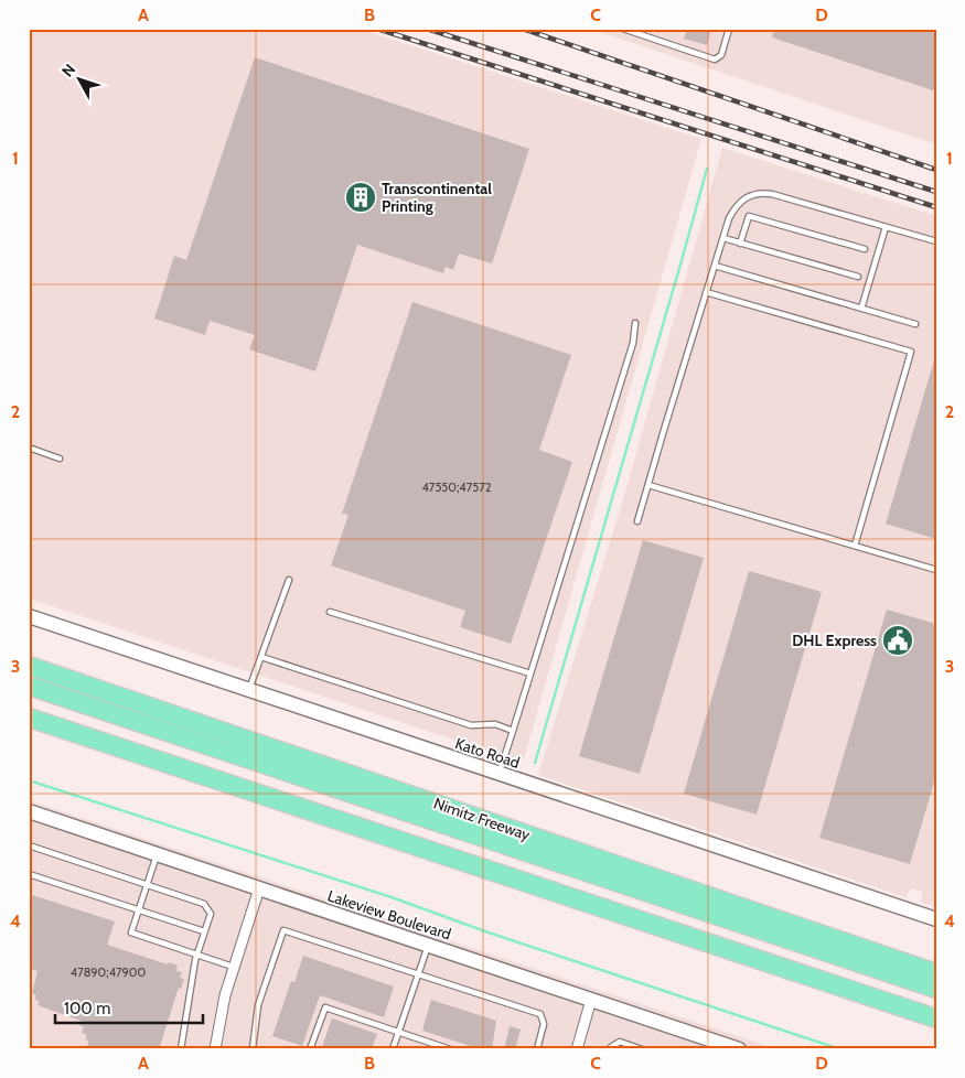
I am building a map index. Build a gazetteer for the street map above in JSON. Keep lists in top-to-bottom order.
{
  "streets": {
    "highway": ["Nimitz Freeway"],
    "street": ["Kato Road", "Lakeview Boulevard"]
  },
  "places": {
    "building": ["Transcontinental Printing"],
    "public building": ["DHL Express"]
  },
  "house_numbers": ["47550;47572", "47890;47900"],
  "scale_bar": "100 m",
  "north": "top left",
  "grid": {
    "columns": [
      "A",
      "B",
      "C",
      "D"
    ],
    "rows": [
      "1",
      "2",
      "3",
      "4"
    ]
  }
}
